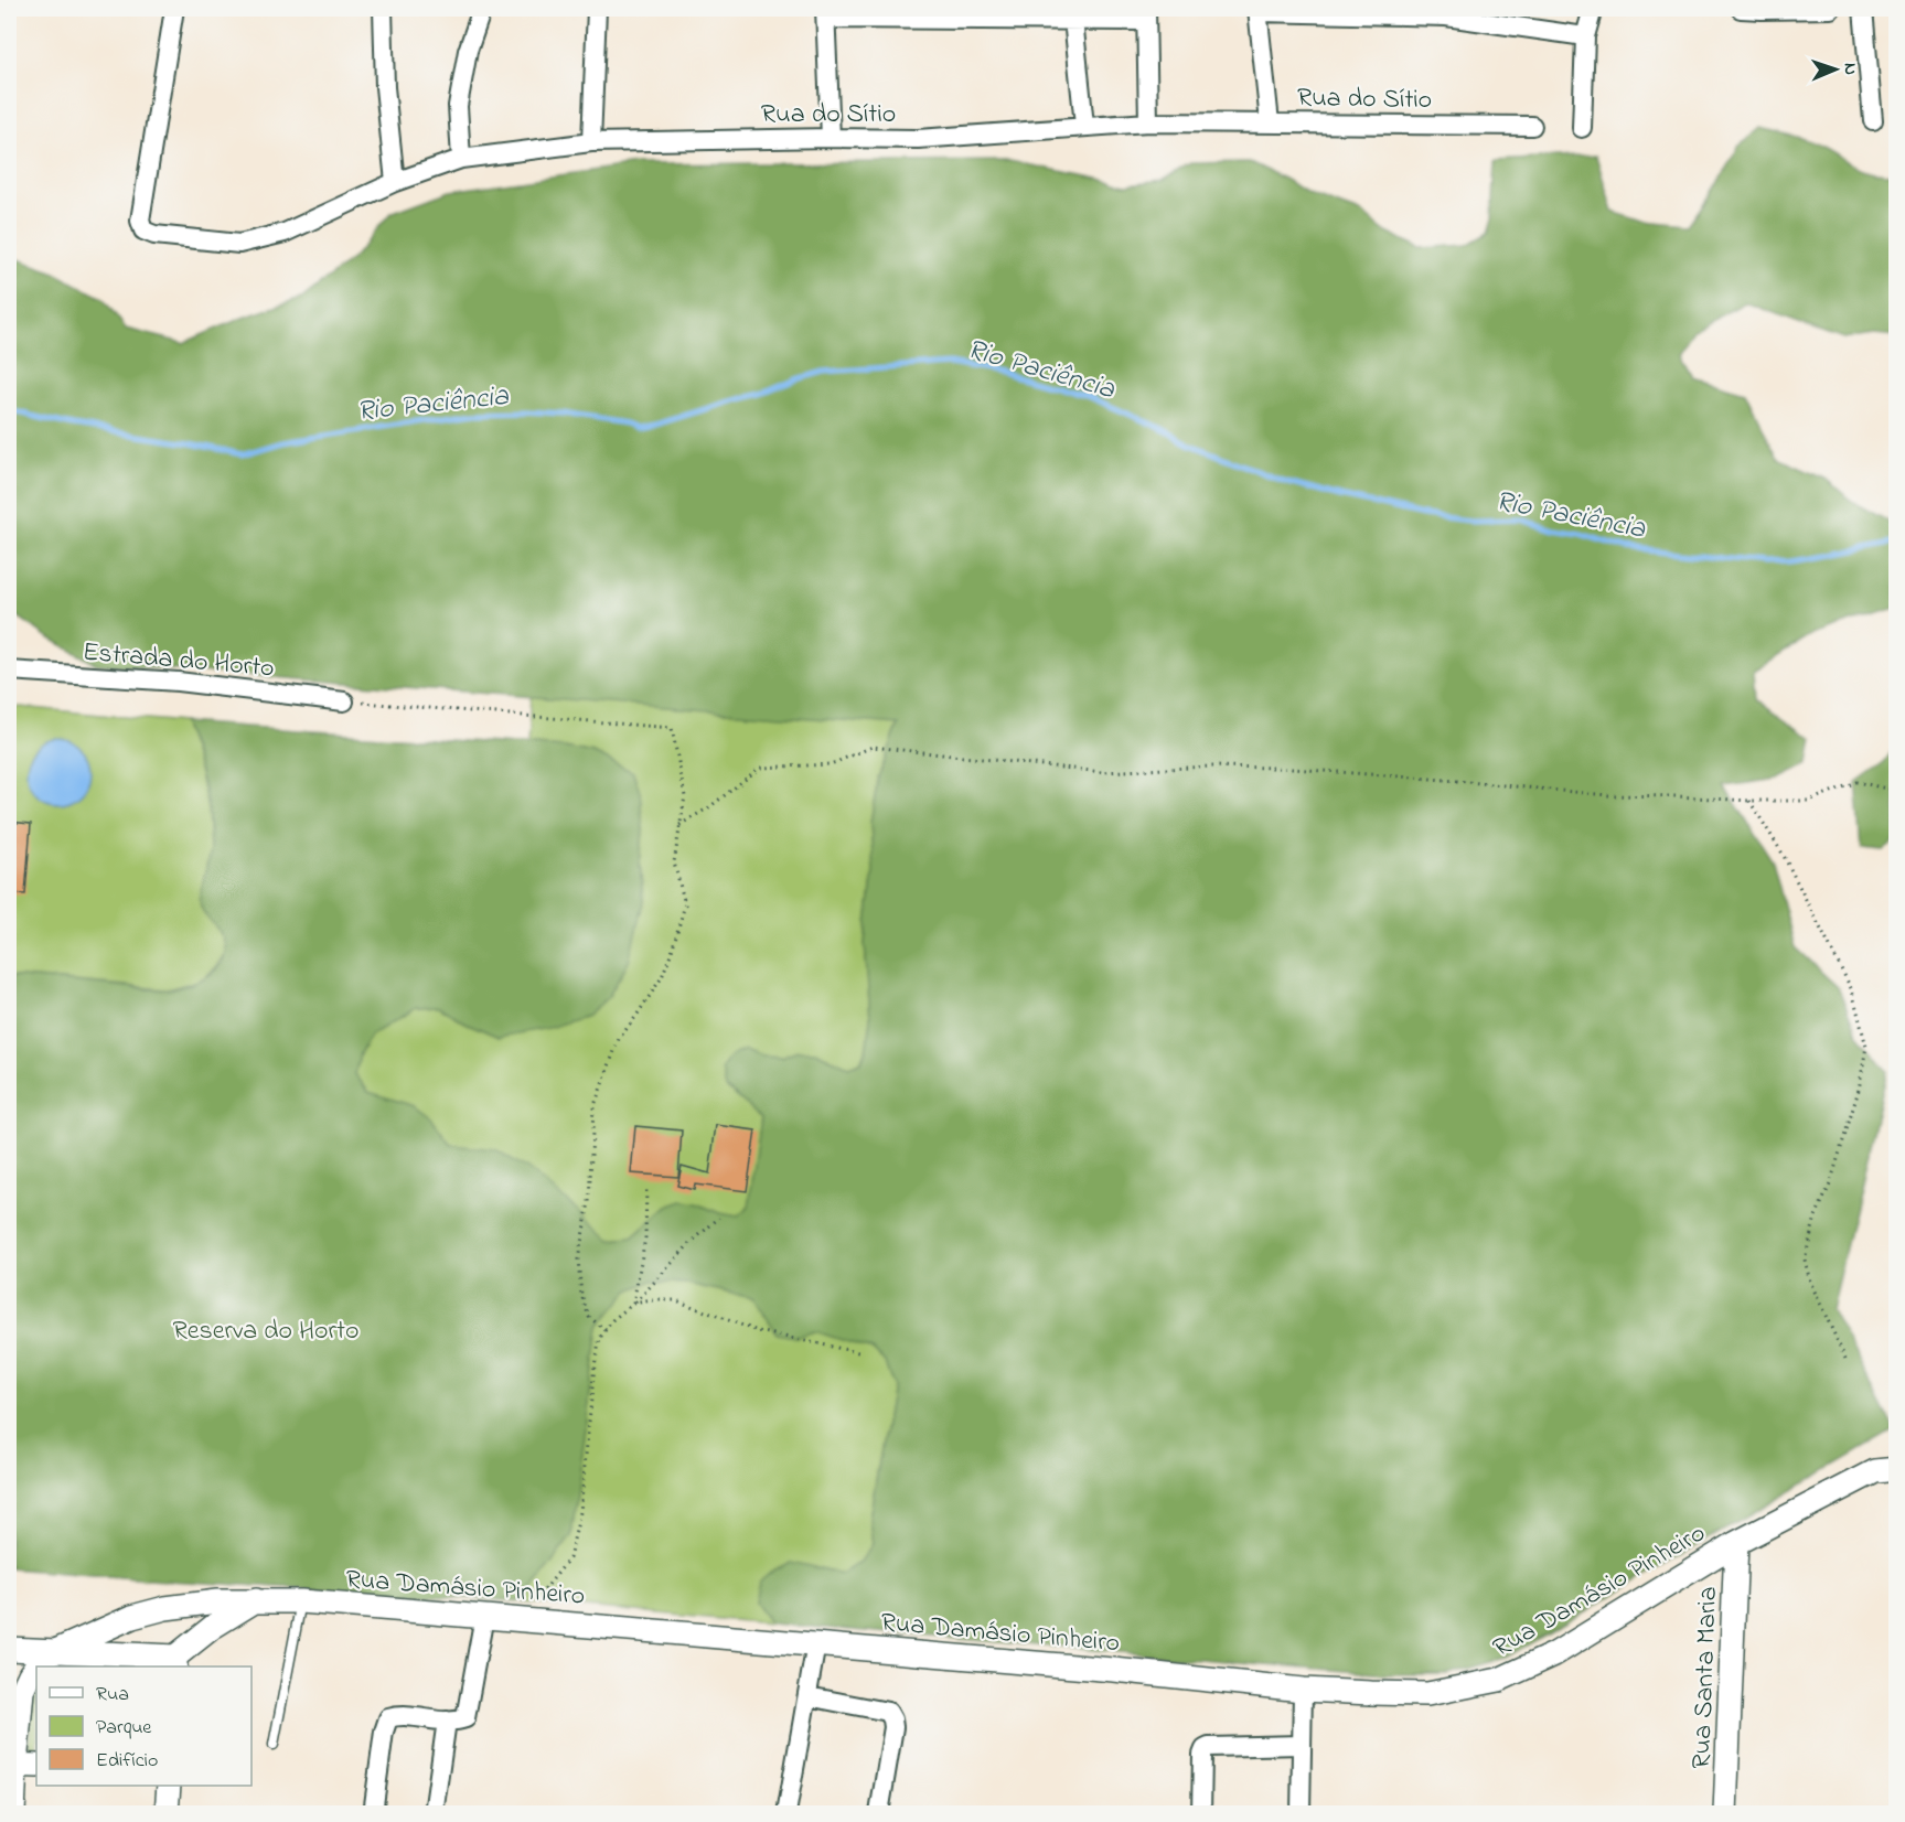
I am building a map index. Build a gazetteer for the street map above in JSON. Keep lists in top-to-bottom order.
{
  "streets": {
    "street": [
      "Rua do Sítio",
      "Estrada do Horto",
      "Rua Damásio Pinheiro",
      "Rua Santa Maria"
    ]
  },
  "crossings": [
    ["Rua Damásio Pinheiro", "Rua Santa Maria"]
  ],
  "water": ["Rio Paciência"],
  "parks": ["Reserva do Horto"],
  "legend": ["Rua", "Parque", "Edifício"],
  "north": "right"
}
